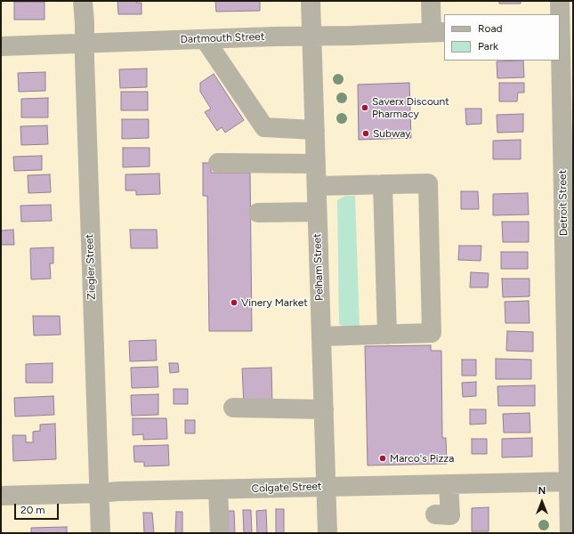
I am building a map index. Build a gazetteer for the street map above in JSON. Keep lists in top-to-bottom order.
{
  "streets": {
    "street": [
      "Dartmouth Street",
      "Detroit Street",
      "Ziegler Street",
      "Pelham Street",
      "Colgate Street"
    ]
  },
  "crossings": [
    ["Dartmouth Street", "Ziegler Street"],
    ["Dartmouth Street", "Pelham Street"],
    ["Detroit Street", "Colgate Street"],
    ["Ziegler Street", "Colgate Street"],
    ["Pelham Street", "Colgate Street"]
  ],
  "places": [
    "Saverx Discount Pharmacy",
    "Subway",
    "Vinery Market",
    "Marco's Pizza"
  ],
  "legend": ["Road", "Park"],
  "scale_bar": "20 m",
  "north": "top"
}
